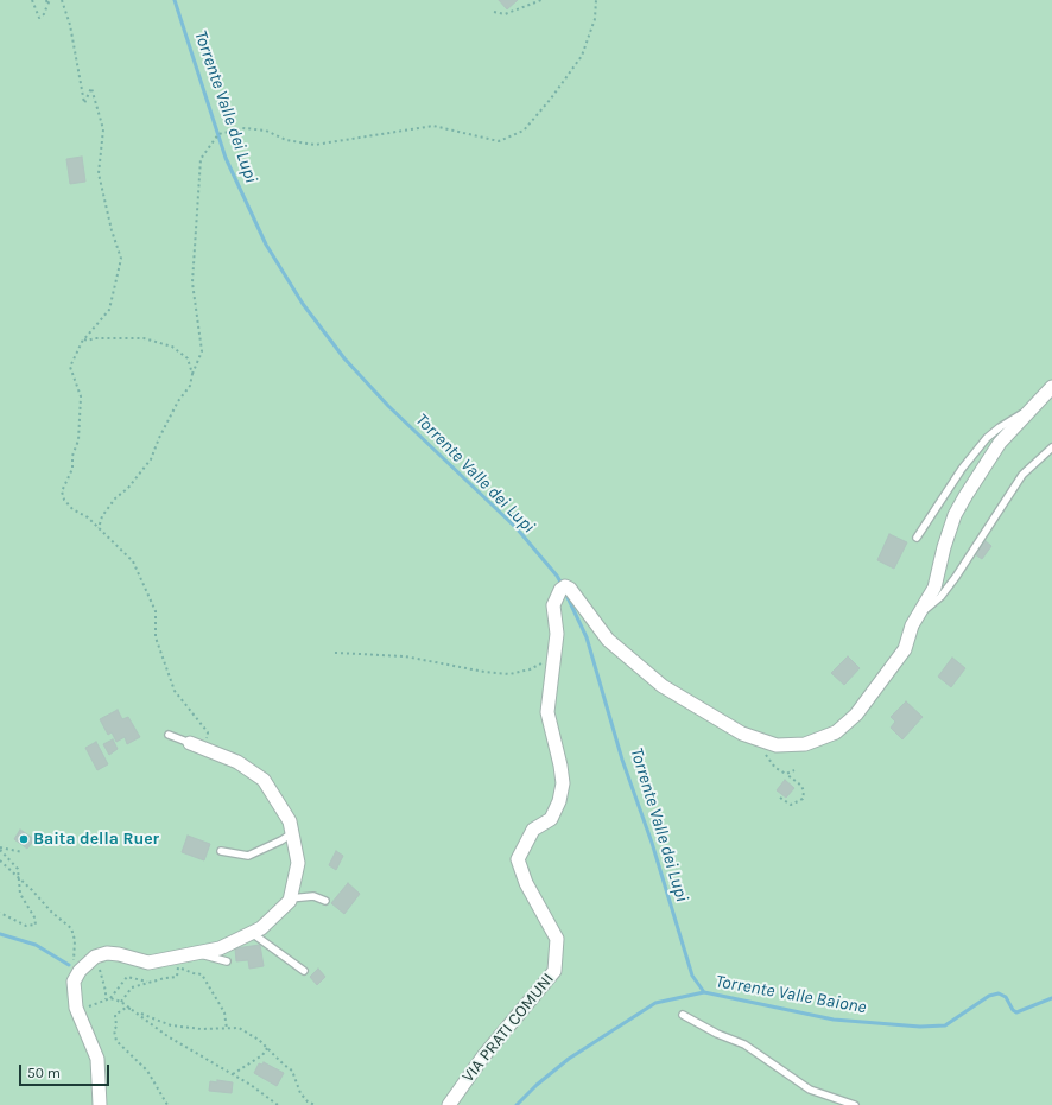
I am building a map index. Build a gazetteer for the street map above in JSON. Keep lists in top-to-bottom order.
{
  "streets": {
    "street": ["VIA PRATI COMUNI"]
  },
  "water": ["Torrente Valle dei Lupi", "Torrente Valle Baione"],
  "places": ["Baita della Ruer"],
  "scale_bar": "50 m"
}
